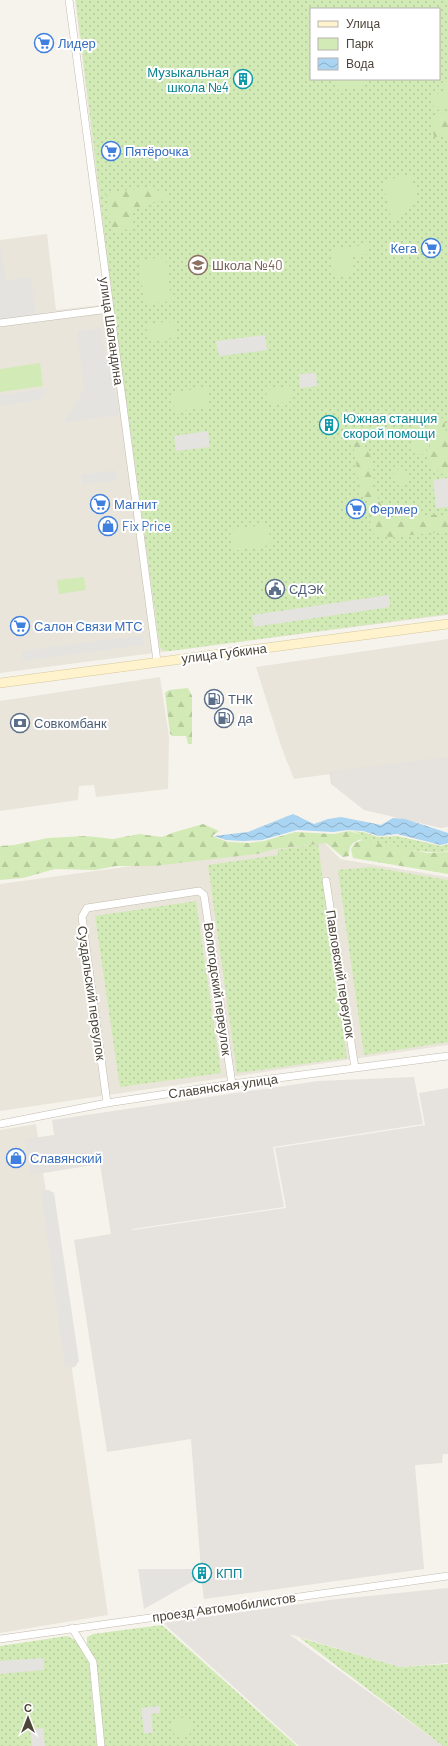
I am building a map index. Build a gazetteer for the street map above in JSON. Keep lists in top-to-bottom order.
{
  "streets": {
    "main road": ["улица Губкина"],
    "street": [
      "улица Шаландина",
      "Павловский переулок",
      "Вологодский переулок",
      "Суздальский переулок",
      "Славянская улица",
      "проезд Автомобилистов"
    ]
  },
  "crossings": [
    ["улица Шаландина", "улица Губкина"],
    ["Павловский переулок", "Славянская улица"],
    ["Вологодский переулок", "Суздальский переулок"],
    ["Вологодский переулок", "Славянская улица"],
    ["Суздальский переулок", "Славянская улица"]
  ],
  "places": {
    "supermarket": [
      "Лидер",
      "Пятёрочка",
      "Кега",
      "Магнит",
      "Фермер",
      "Салон Связи МТС"
    ],
    "building": ["Музыкальная школа №4", "Южная станция скорой помощи", "КПП"],
    "school or university": ["Школа №40"],
    "shop": ["Fix Price", "Славянский"],
    "public building": ["СДЭК"],
    "fuel station": ["ТНК", "да"],
    "bank": ["Совкомбанк"]
  },
  "legend": ["Улица", "Парк", "Вода"],
  "north": "top"
}
